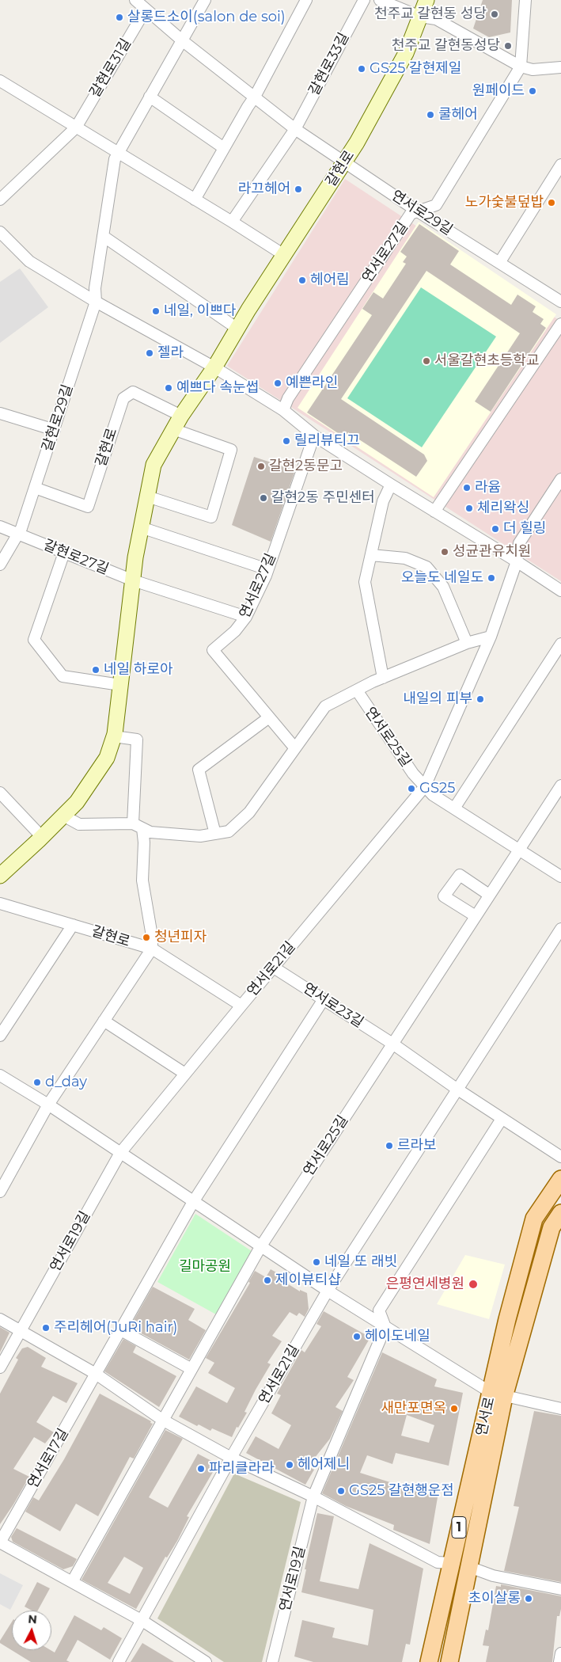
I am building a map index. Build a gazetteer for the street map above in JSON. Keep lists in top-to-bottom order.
{
  "streets": {
    "main road": ["갈현로", "연서로", "1"],
    "street": [
      "갈현로33길",
      "갈현로31길",
      "연서로29길",
      "연서로27길",
      "갈현로29길",
      "갈현로27길",
      "연서로25길",
      "연서로21길",
      "연서로23길",
      "연서로19길",
      "연서로17길"
    ]
  },
  "crossings": [
    ["갈현로", "연서로29길"],
    ["갈현로", "갈현로29길"],
    ["갈현로", "갈현로27길"],
    ["갈현로", "연서로21길"],
    ["연서로29길", "연서로27길"],
    ["갈현로29길", "갈현로27길"],
    ["연서로25길", "연서로21길"],
    ["연서로25길", "연서로23길"],
    ["연서로21길", "연서로23길"]
  ],
  "parks": ["길마공원"],
  "places": [
    "천주교 갈현동 성당",
    "살롱드소이(salon de soi)",
    "천주교 갈현동성당",
    "GS25 갈현제일",
    "원페이드",
    "쿨헤어",
    "라끄헤어",
    "노가숯불덮밥",
    "헤어림",
    "네일, 이쁘다",
    "젤라",
    "서울갈현초등학교",
    "예쁜라인",
    "예쁘다 속눈썹",
    "릴리뷰티끄",
    "갈현2동문고",
    "라윰",
    "갈현2동 주민센터",
    "체리왁싱",
    "더 힐링",
    "성균관유치원",
    "오늘도 네일도",
    "네일 하로아",
    "내일의 피부",
    "GS25",
    "청년피자",
    "d_day",
    "르라보",
    "네일 또 래빗",
    "제이뷰티샵",
    "은평연세병원",
    "주리헤어(JuRi hair)",
    "헤이도네일",
    "새만포면옥",
    "헤어제니",
    "파리클라라",
    "GS25 갈현행운점",
    "초이살롱"
  ],
  "north": "top"
}
